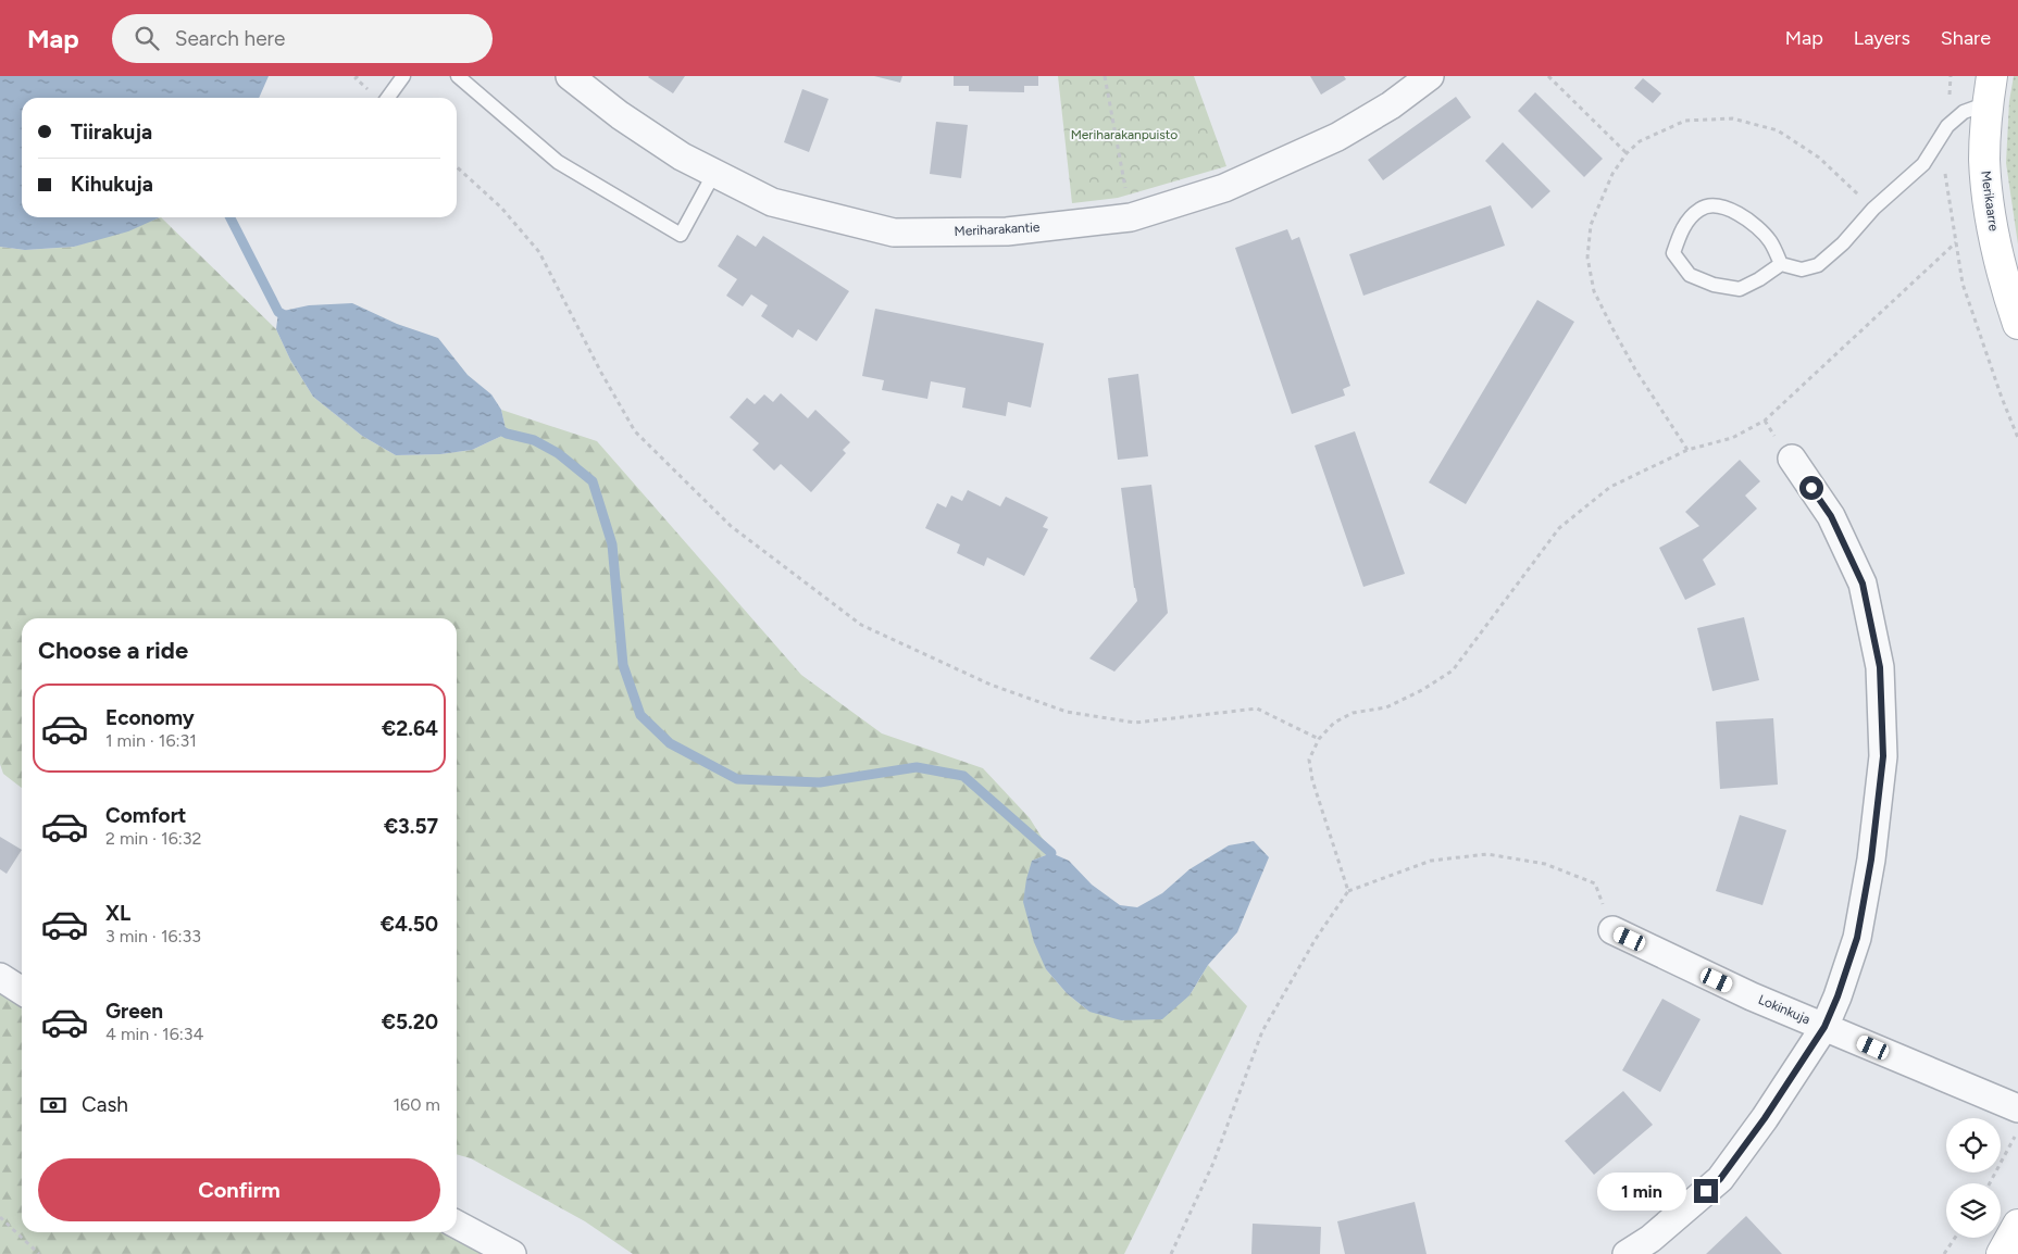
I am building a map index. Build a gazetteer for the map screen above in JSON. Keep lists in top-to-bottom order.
{
  "streets": {
    "street": ["Merikaarre", "Meriharakantie", "Lokinkuja"]
  },
  "parks": ["Meriharakanpuisto"],
  "page": {
    "header": "Map",
    "search": "Search here",
    "nav": ["Map", "Layers", "Share"],
    "banner": ["Tiirakuja", "Kihukuja"],
    "heading": "Choose a ride",
    "list": [
      {
        "name": "Economy",
        "note": "1 min · 16:31",
        "value": "€2.64"
      },
      {
        "name": "Comfort",
        "note": "2 min · 16:32",
        "value": "€3.57"
      },
      {
        "name": "XL",
        "note": "3 min · 16:33",
        "value": "€4.50"
      },
      {
        "name": "Green",
        "note": "4 min · 16:34",
        "value": "€5.20"
      }
    ],
    "pay": ["Cash", "160 m"],
    "buttons": "Confirm",
    "bubble": "1 min"
  }
}
